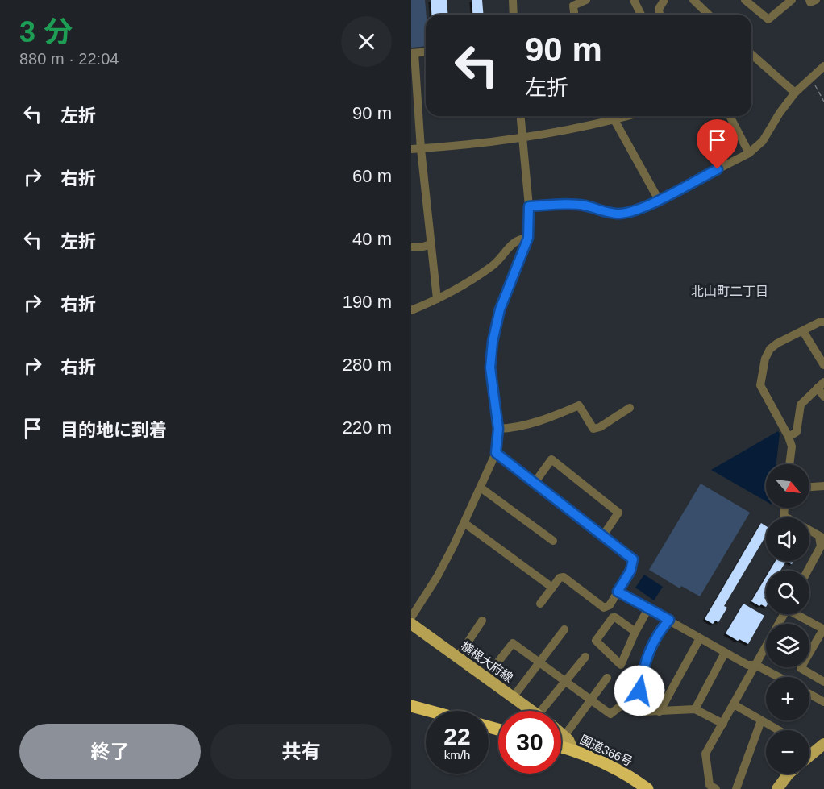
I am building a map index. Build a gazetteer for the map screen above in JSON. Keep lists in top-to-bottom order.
{
  "streets": {
    "highway": ["国道366号"],
    "main road": ["横根大府線"]
  },
  "crossings": [
    ["横根大府線", "国道366号"]
  ],
  "districts": ["北山町二丁目"],
  "north": "bottom right",
  "page": {
    "heading": ["3 分", "880 m · 22:04"],
    "turn": ["90 m", "左折"],
    "list": [
      {
        "name": "左折",
        "value": "90 m"
      },
      {
        "name": "右折",
        "value": "60 m"
      },
      {
        "name": "左折",
        "value": "40 m"
      },
      {
        "name": "右折",
        "value": "190 m"
      },
      {
        "name": "右折",
        "value": "280 m"
      },
      {
        "name": "目的地に到着",
        "value": "220 m"
      }
    ],
    "map_buttons": ["+", "−"],
    "speed": "22 km/h",
    "limit": "30",
    "buttons": ["終了", "共有"]
  }
}
